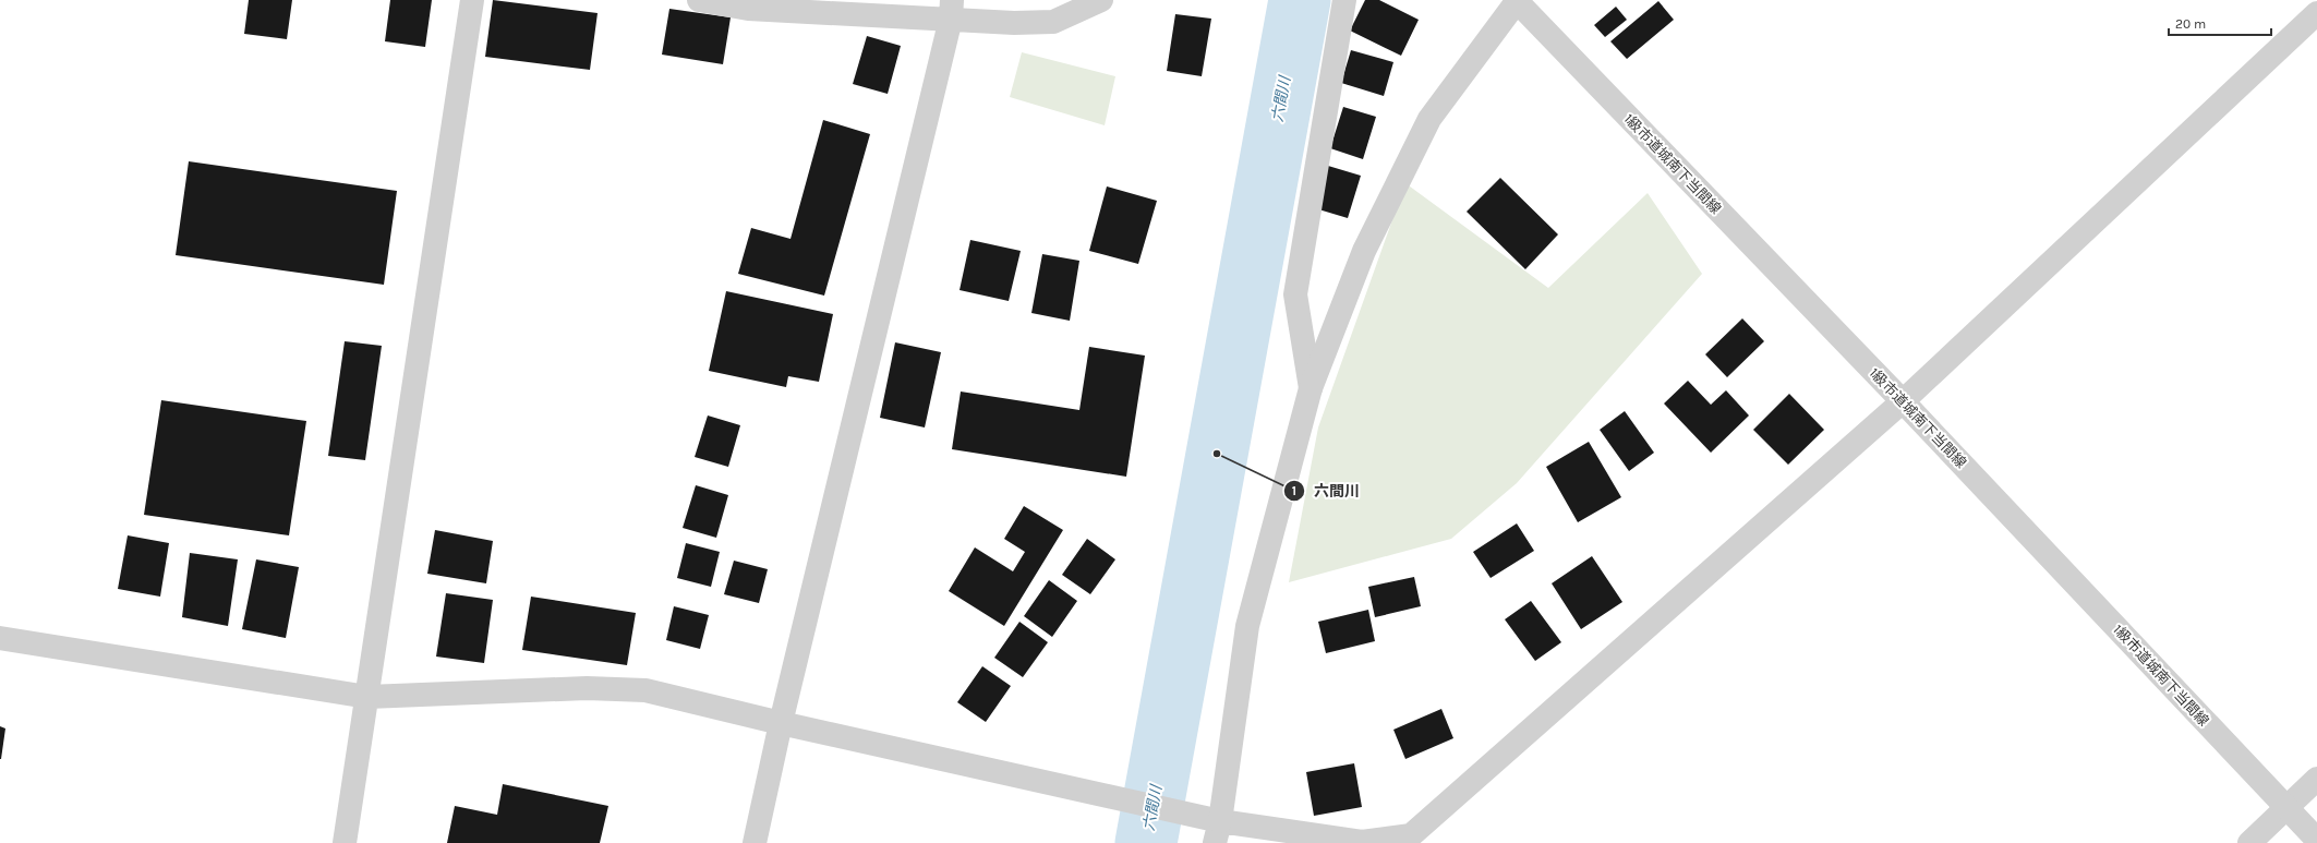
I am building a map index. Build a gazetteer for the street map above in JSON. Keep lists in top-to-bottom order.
{
  "streets": {
    "street": ["1級市道城南下当間線"]
  },
  "water": ["六間川"],
  "places": ["六間川"],
  "scale_bar": "20 m"
}
